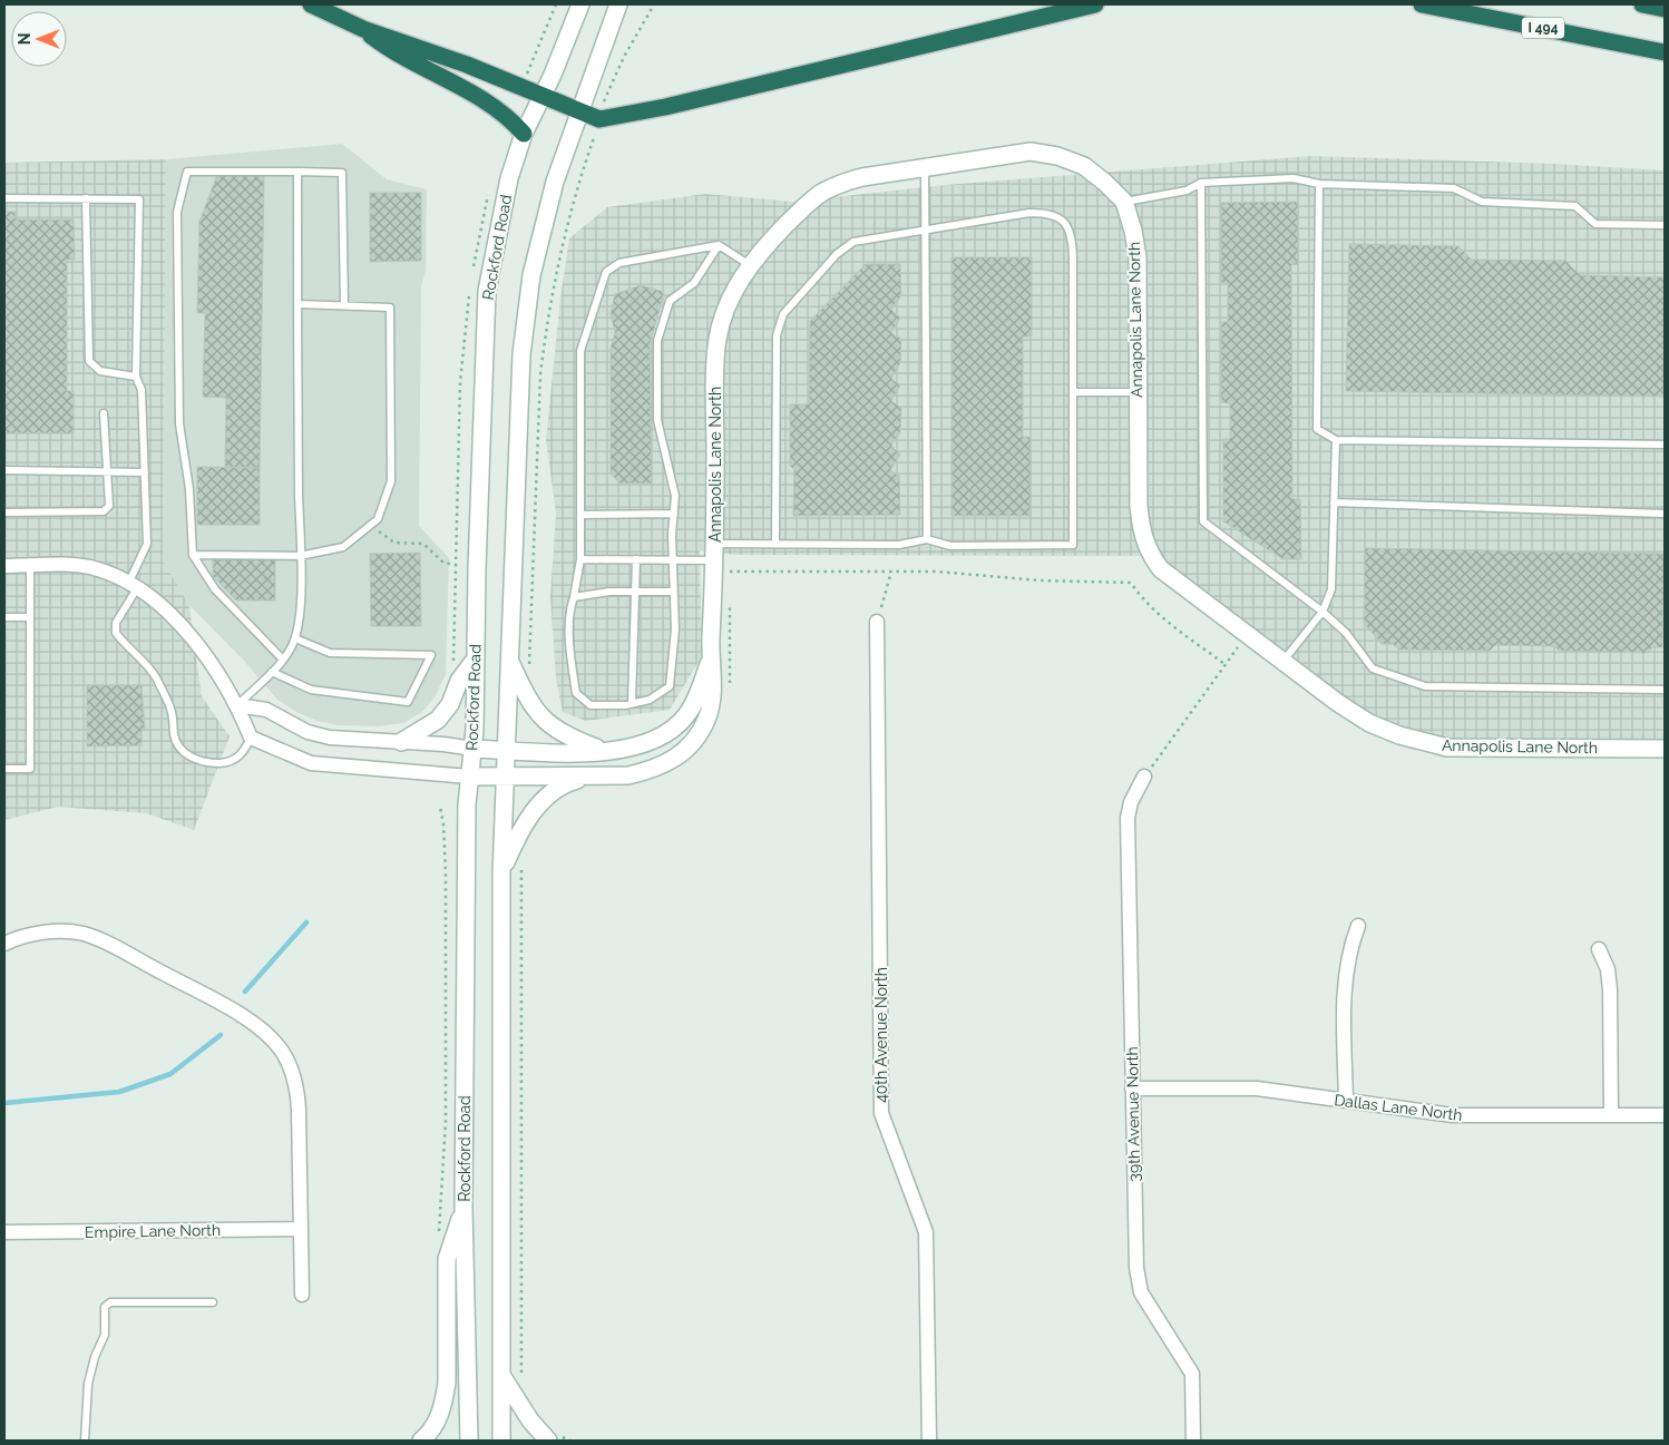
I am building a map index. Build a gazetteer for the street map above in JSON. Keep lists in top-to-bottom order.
{
  "streets": {
    "highway": ["I 494"],
    "main road": ["Rockford Road", "Annapolis Lane North"],
    "street": [
      "40th Avenue North",
      "Dallas Lane North",
      "39th Avenue North",
      "Empire Lane North"
    ]
  },
  "crossings": [
    ["Rockford Road", "Annapolis Lane North"],
    ["Dallas Lane North", "39th Avenue North"]
  ],
  "north": "left"
}
